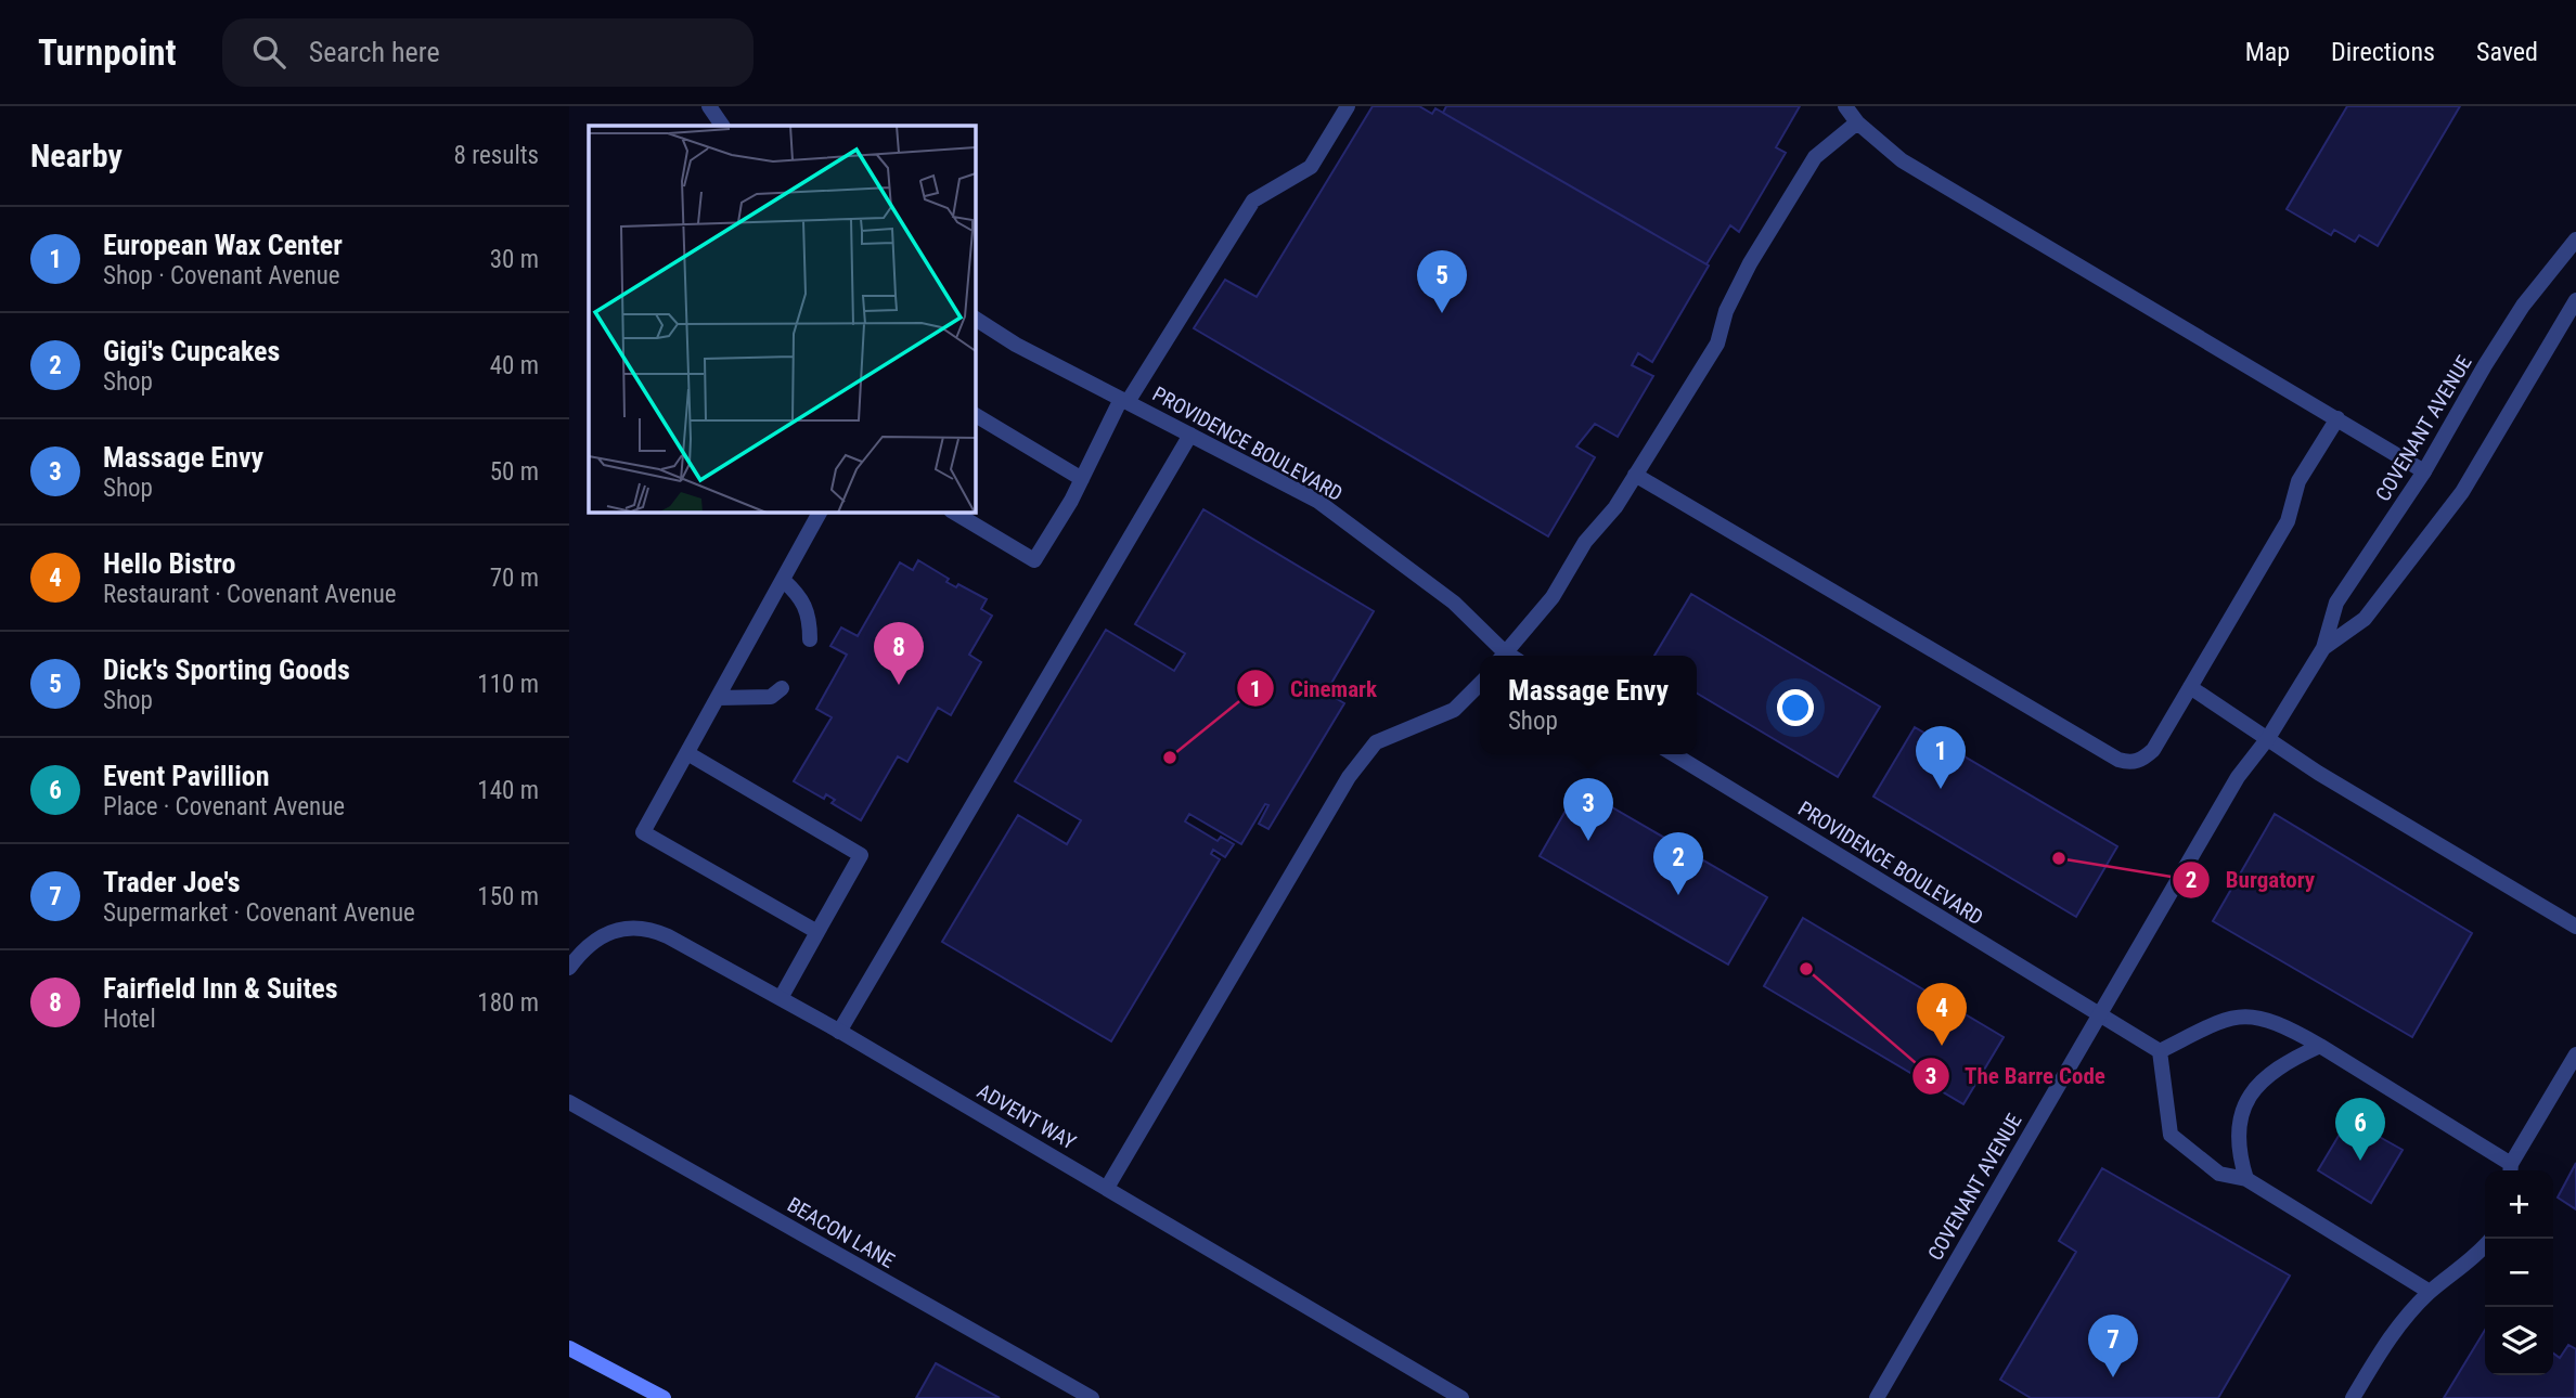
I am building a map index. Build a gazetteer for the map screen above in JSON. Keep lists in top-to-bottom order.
{
  "streets": {
    "street": [
      "COVENANT AVENUE",
      "PROVIDENCE BOULEVARD",
      "ADVENT WAY",
      "BEACON LANE"
    ]
  },
  "crossings": [
    ["COVENANT AVENUE", "PROVIDENCE BOULEVARD"]
  ],
  "places": ["Cinemark", "Burgatory", "The Barre Code"],
  "page": {
    "header": "Turnpoint",
    "search": "Search here",
    "nav": ["Map", "Directions", "Saved"],
    "heading": ["Nearby", "8 results"],
    "list": [
      {
        "mark": "1",
        "name": "European Wax Center",
        "note": "Shop · Covenant Avenue",
        "value": "30 m"
      },
      {
        "mark": "2",
        "name": "Gigi's Cupcakes",
        "note": "Shop",
        "value": "40 m"
      },
      {
        "mark": "3",
        "name": "Massage Envy",
        "note": "Shop",
        "value": "50 m"
      },
      {
        "mark": "4",
        "name": "Hello Bistro",
        "note": "Restaurant · Covenant Avenue",
        "value": "70 m"
      },
      {
        "mark": "5",
        "name": "Dick's Sporting Goods",
        "note": "Shop",
        "value": "110 m"
      },
      {
        "mark": "6",
        "name": "Event Pavillion",
        "note": "Place · Covenant Avenue",
        "value": "140 m"
      },
      {
        "mark": "7",
        "name": "Trader Joe's",
        "note": "Supermarket · Covenant Avenue",
        "value": "150 m"
      },
      {
        "mark": "8",
        "name": "Fairfield Inn & Suites",
        "note": "Hotel",
        "value": "180 m"
      }
    ],
    "pins": [
      "5",
      "8",
      "1",
      "3",
      "2",
      "4",
      "6",
      "7"
    ],
    "popup": ["Massage Envy", "Shop"],
    "map_buttons": ["+", "−"]
  }
}
